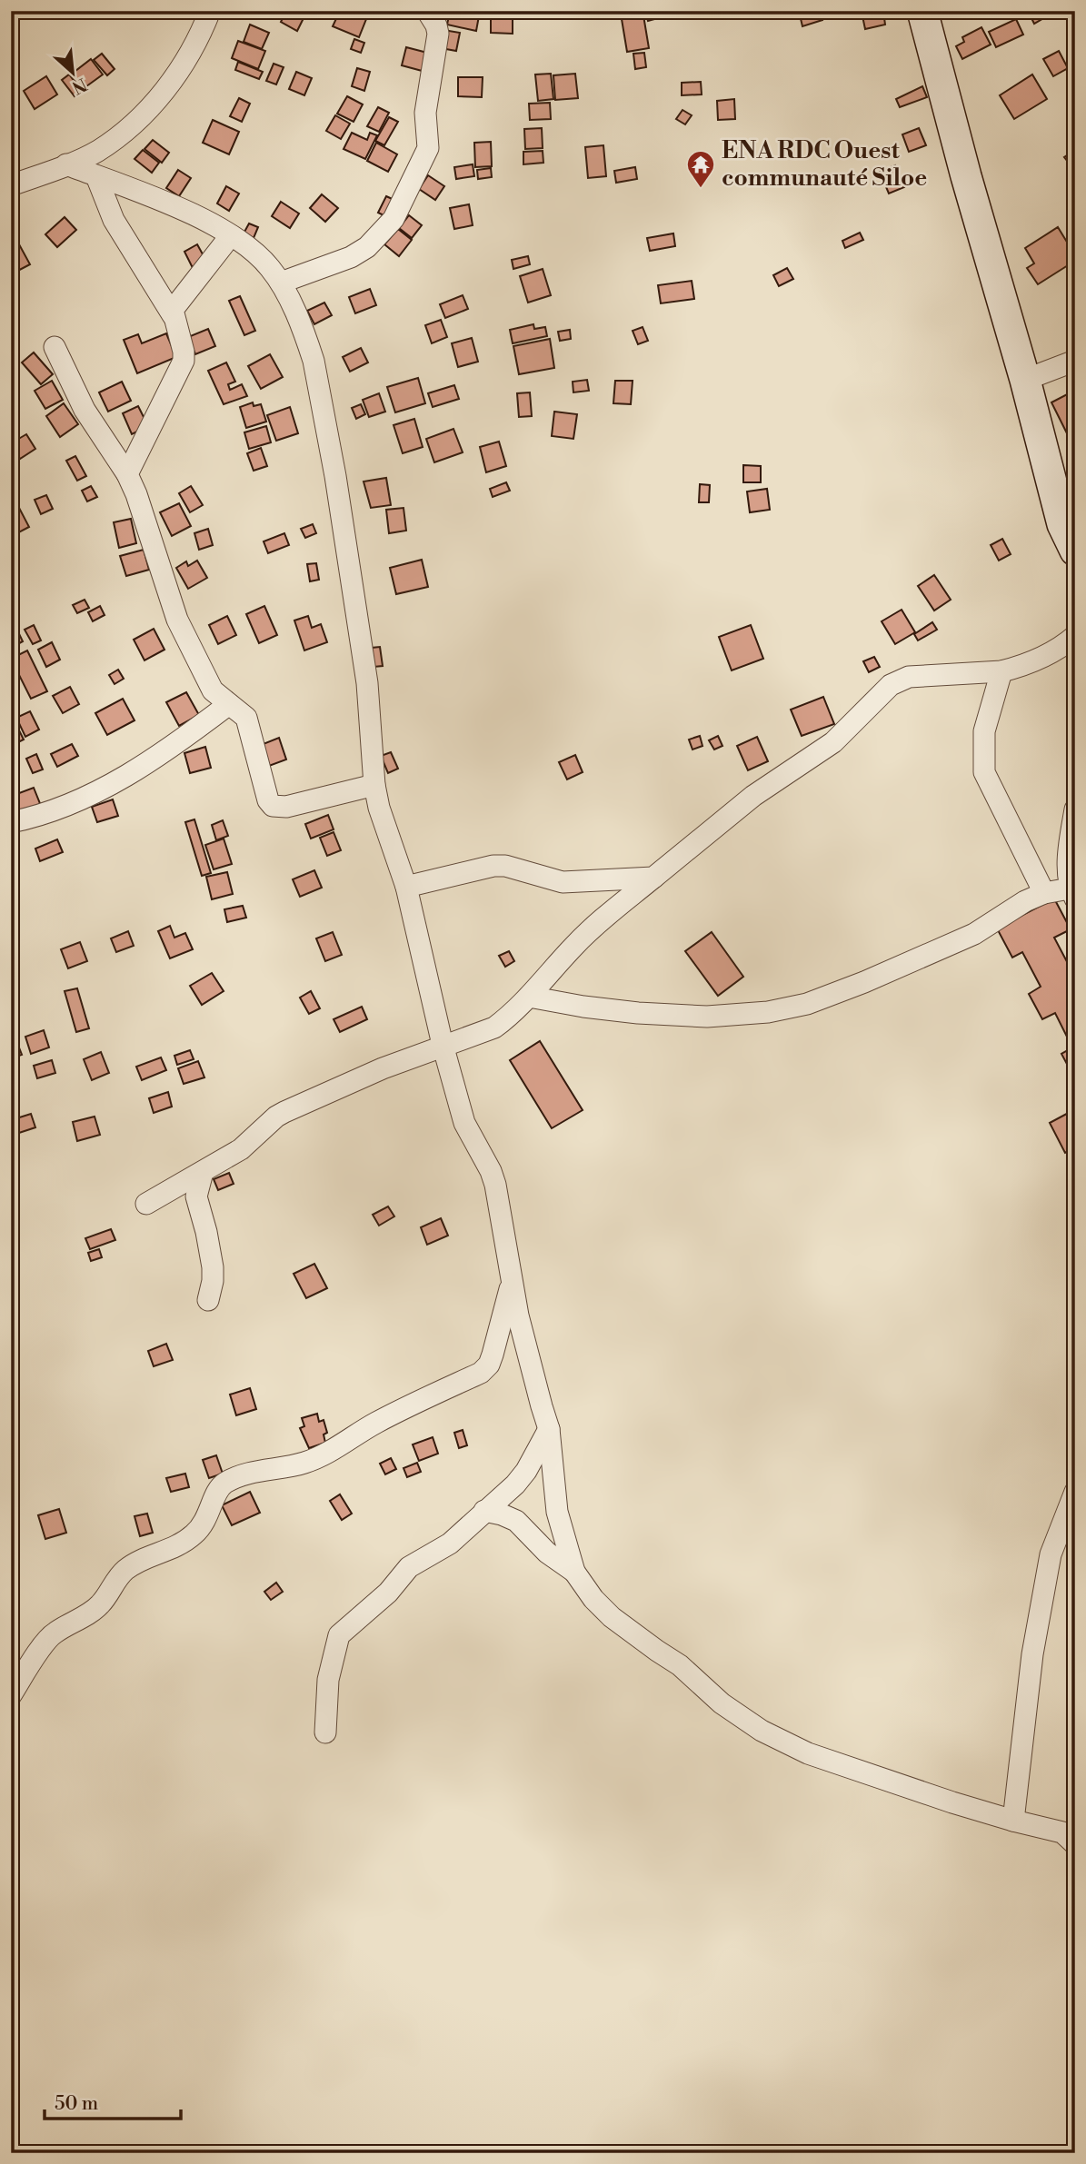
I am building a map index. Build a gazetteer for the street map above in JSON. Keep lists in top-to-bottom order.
{
  "places": {
    "temple": ["ENA RDC Ouest communauté Siloe"]
  },
  "scale_bar": "50 m",
  "north": "bottom right"
}
